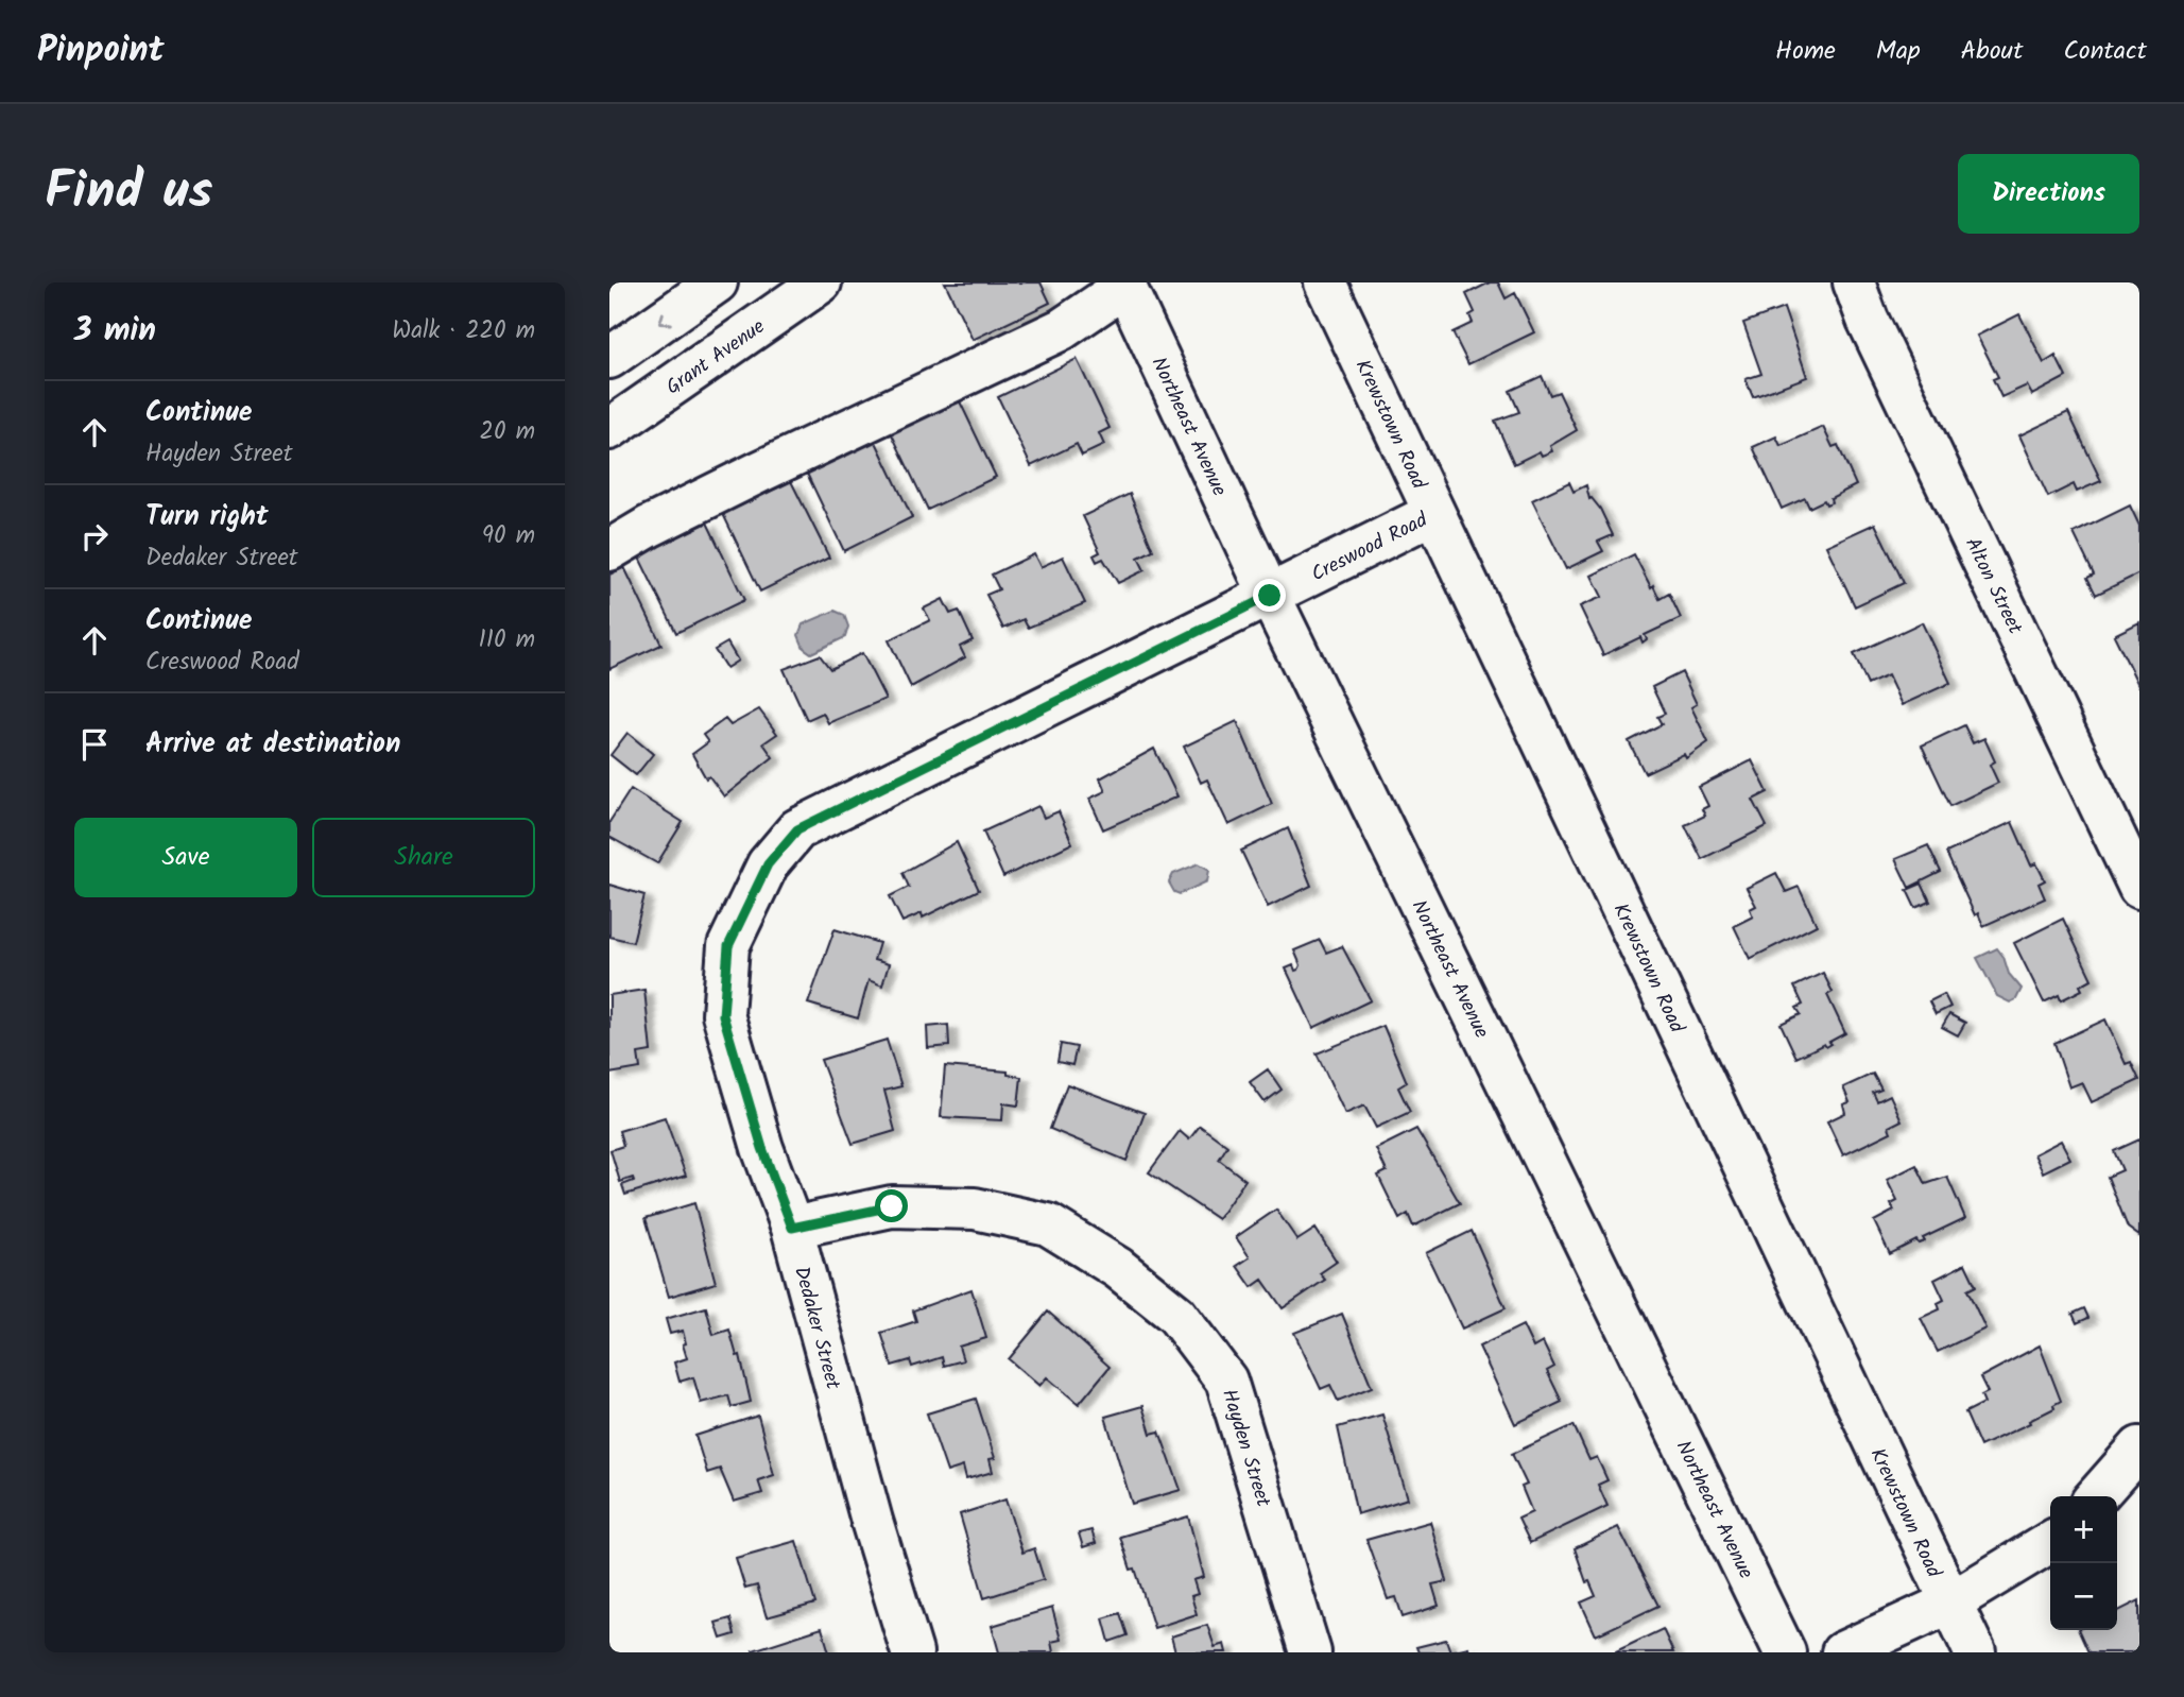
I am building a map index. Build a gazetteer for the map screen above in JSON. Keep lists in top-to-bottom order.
{
  "streets": {
    "street": [
      "Grant Avenue",
      "Krewstown Road",
      "Northeast Avenue",
      "Creswood Road",
      "Alton Street",
      "Dedaker Street",
      "Hayden Street"
    ]
  },
  "crossings": [
    ["Krewstown Road", "Creswood Road"],
    ["Northeast Avenue", "Creswood Road"],
    ["Creswood Road", "Dedaker Street"],
    ["Dedaker Street", "Hayden Street"]
  ],
  "page": {
    "header": "Pinpoint",
    "nav": [
      "Home",
      "Map",
      "About",
      "Contact"
    ],
    "title": "Find us",
    "buttons": [
      "Directions",
      ["Save", "Share"]
    ],
    "heading": ["3 min", "Walk · 220 m"],
    "list": [
      ["Continue", "Hayden Street", "20 m"],
      ["Turn right", "Dedaker Street", "90 m"],
      ["Continue", "Creswood Road", "110 m"],
      "Arrive at destination"
    ],
    "map_buttons": ["+", "−"]
  }
}
